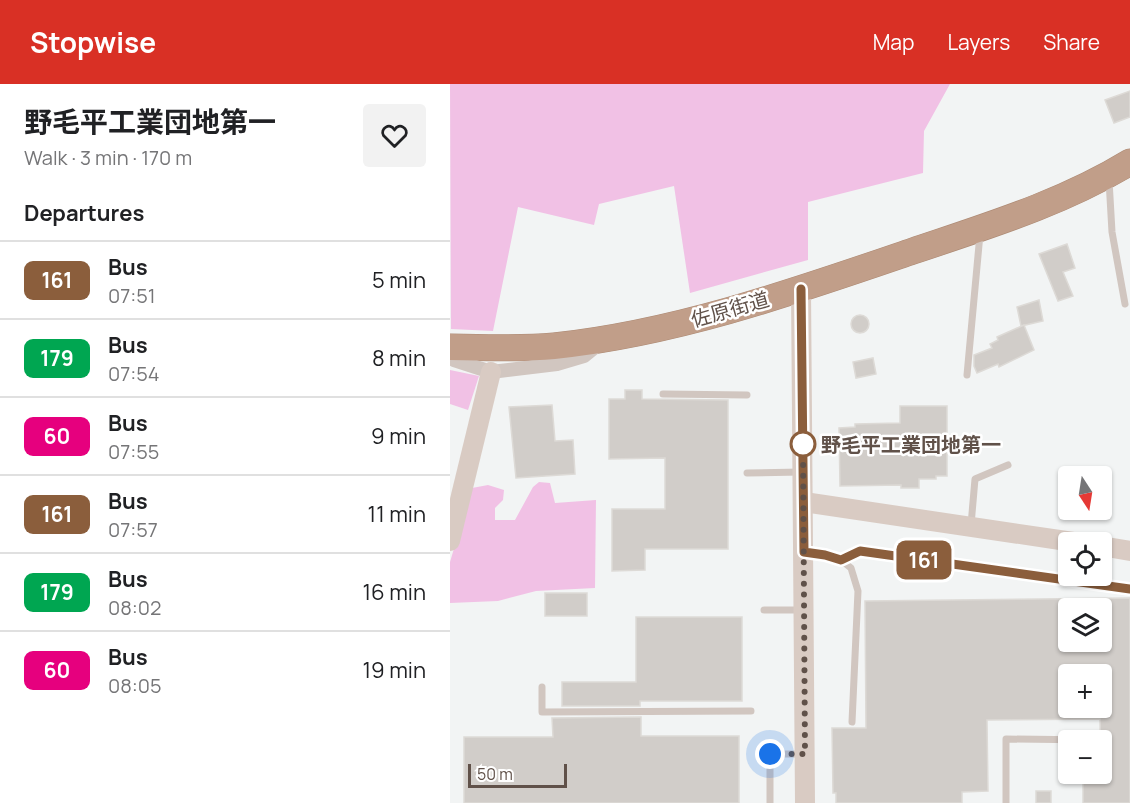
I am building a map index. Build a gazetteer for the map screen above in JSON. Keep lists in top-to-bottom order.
{
  "streets": {
    "highway": ["佐原街道"]
  },
  "places": ["野毛平工業団地第一"],
  "lines": ["bus line 161"],
  "scale_bar": "50 m",
  "north": "bottom",
  "page": {
    "header": "Stopwise",
    "nav": ["Map", "Layers", "Share"],
    "heading": [
      ["野毛平工業団地第一", "Walk · 3 min · 170 m"],
      "Departures"
    ],
    "on_map": "161",
    "list": [
      {
        "mark": "161",
        "name": "Bus",
        "note": "07:51",
        "value": "5 min"
      },
      {
        "mark": "179",
        "name": "Bus",
        "note": "07:54",
        "value": "8 min"
      },
      {
        "mark": "60",
        "name": "Bus",
        "note": "07:55",
        "value": "9 min"
      },
      {
        "mark": "161",
        "name": "Bus",
        "note": "07:57",
        "value": "11 min"
      },
      {
        "mark": "179",
        "name": "Bus",
        "note": "08:02",
        "value": "16 min"
      },
      {
        "mark": "60",
        "name": "Bus",
        "note": "08:05",
        "value": "19 min"
      }
    ],
    "map_buttons": ["+", "−"],
    "scale": "50 m"
  }
}
